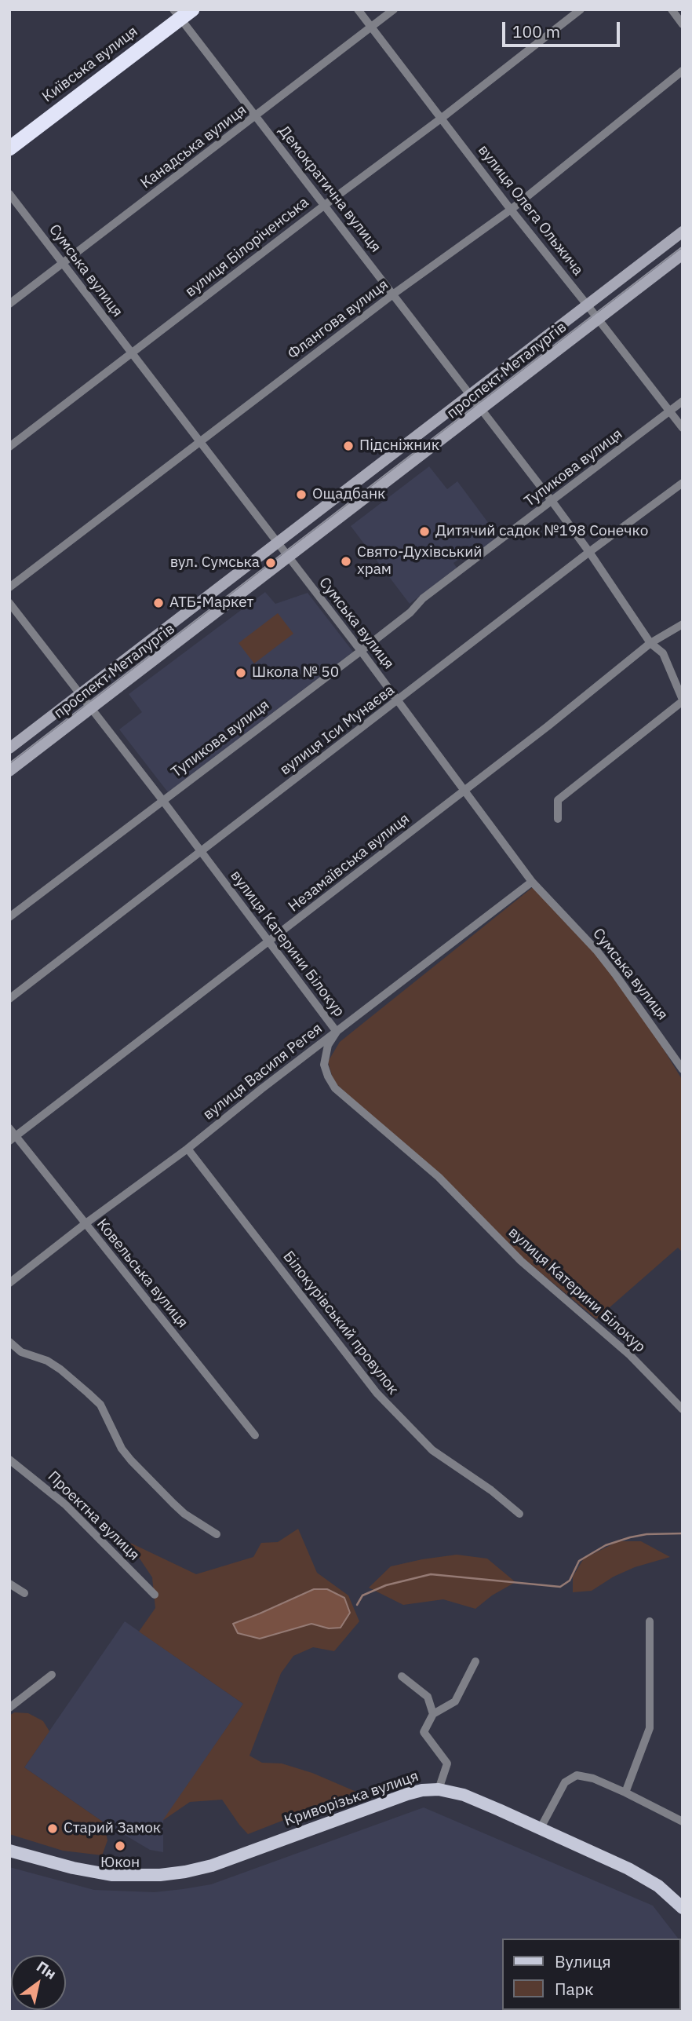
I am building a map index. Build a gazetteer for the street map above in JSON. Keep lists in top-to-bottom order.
{
  "streets": {
    "highway": ["Київська вулиця"],
    "main road": ["проспект Металургів", "Криворізька вулиця"],
    "street": [
      "Канадська вулиця",
      "Демократична вулиця",
      "вулиця Олега Ольжича",
      "вулиця Білоріченська",
      "Сумська вулиця",
      "Флангова вулиця",
      "Тупикова вулиця",
      "вулиця Іси Мунаєва",
      "Незамаївська вулиця",
      "вулиця Катерини Білокур",
      "вулиця Василя Регея",
      "Ковельська вулиця",
      "Білокурівський провулок",
      "Проектна вулиця"
    ]
  },
  "crossings": [
    ["Київська вулиця", "Демократична вулиця"],
    ["Канадська вулиця", "Демократична вулиця"],
    ["Канадська вулиця", "вулиця Олега Ольжича"],
    ["Канадська вулиця", "Сумська вулиця"],
    ["Демократична вулиця", "вулиця Білоріченська"],
    ["Демократична вулиця", "Флангова вулиця"],
    ["Демократична вулиця", "проспект Металургів"],
    ["Демократична вулиця", "Тупикова вулиця"],
    ["Демократична вулиця", "вулиця Іси Мунаєва"],
    ["Демократична вулиця", "Незамаївська вулиця"],
    ["вулиця Олега Ольжича", "вулиця Білоріченська"],
    ["вулиця Олега Ольжича", "Флангова вулиця"],
    ["вулиця Олега Ольжича", "проспект Металургів"],
    ["вулиця Олега Ольжича", "Тупикова вулиця"],
    ["вулиця Білоріченська", "Сумська вулиця"],
    ["Сумська вулиця", "Флангова вулиця"],
    ["Сумська вулиця", "проспект Металургів"],
    ["Сумська вулиця", "Тупикова вулиця"],
    ["Сумська вулиця", "вулиця Іси Мунаєва"],
    ["Сумська вулиця", "Незамаївська вулиця"],
    ["Сумська вулиця", "вулиця Василя Регея"],
    ["проспект Металургів", "вулиця Катерини Білокур"],
    ["Тупикова вулиця", "вулиця Катерини Білокур"],
    ["вулиця Іси Мунаєва", "вулиця Катерини Білокур"],
    ["Незамаївська вулиця", "вулиця Катерини Білокур"],
    ["Незамаївська вулиця", "Ковельська вулиця"],
    ["вулиця Катерини Білокур", "вулиця Василя Регея"],
    ["вулиця Василя Регея", "Ковельська вулиця"],
    ["вулиця Василя Регея", "Білокурівський провулок"]
  ],
  "places": [
    "Підсніжник",
    "Ощадбанк",
    "Дитячий садок №198 Сонечко",
    "Свято-Духівський храм",
    "вул. Сумська",
    "АТБ-Маркет",
    "Школа № 50",
    "Старий Замок",
    "Юкон"
  ],
  "legend": ["Вулиця", "Парк"],
  "scale_bar": "100 m",
  "north": "top right"
}
